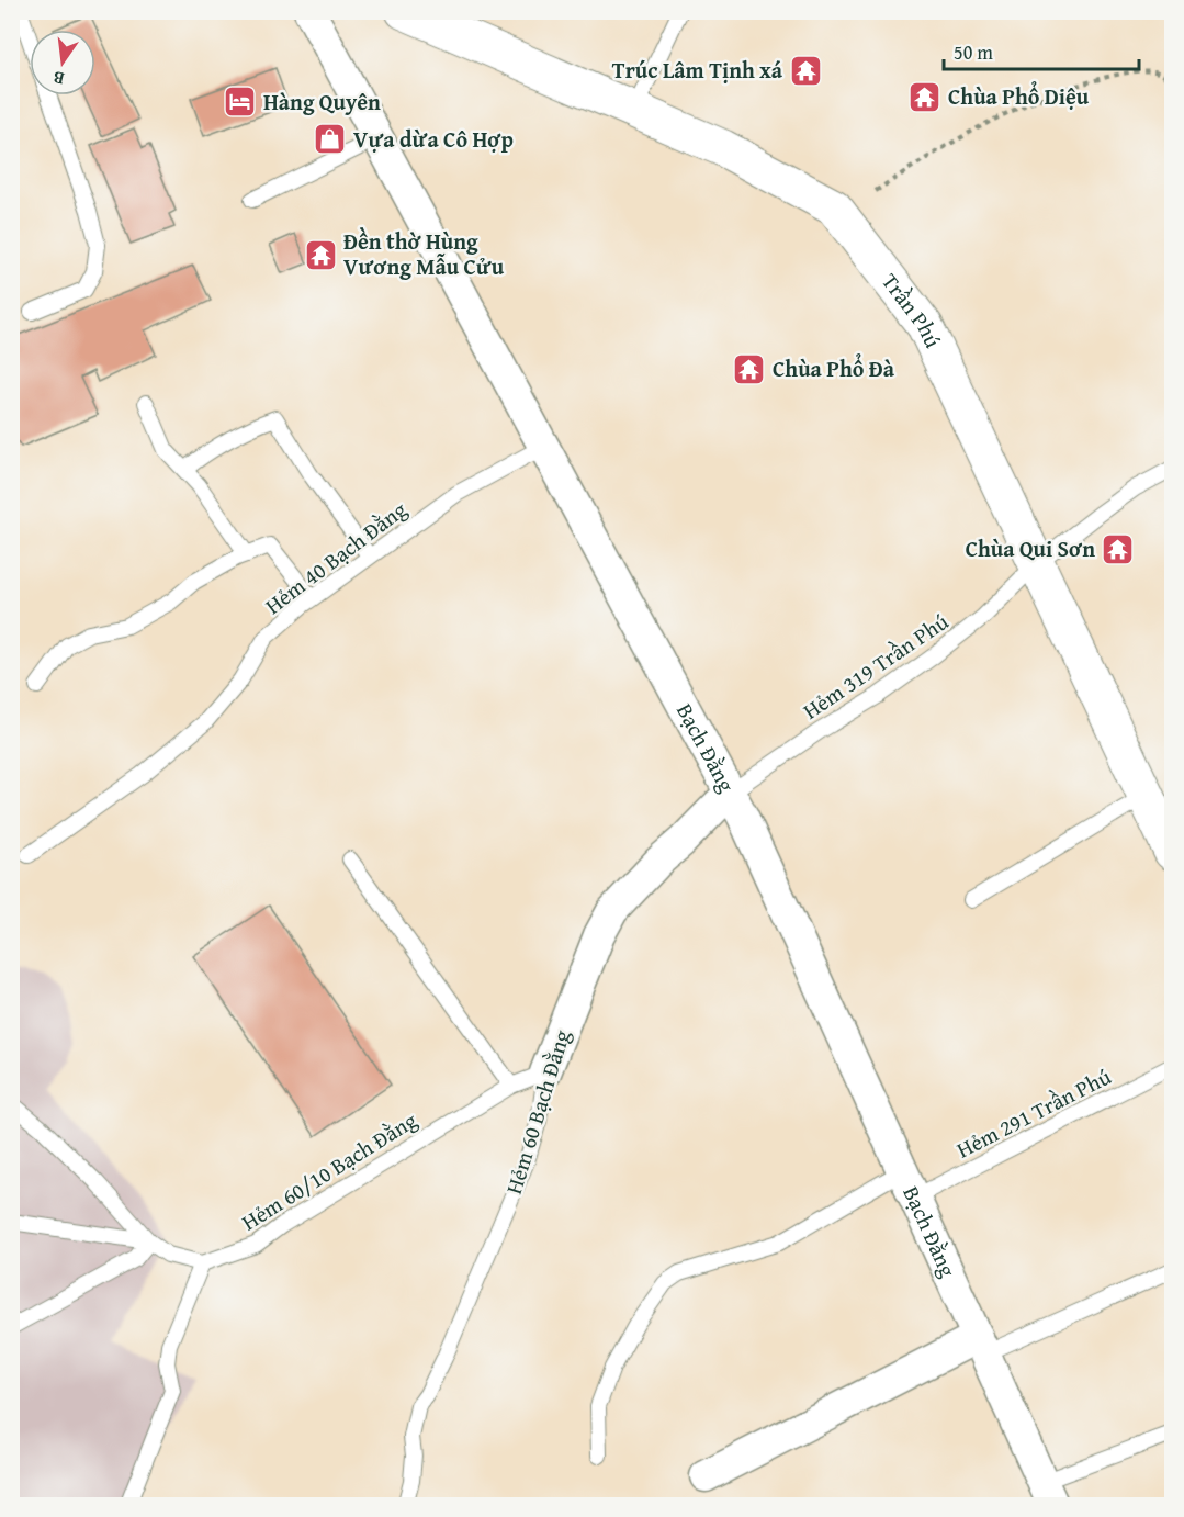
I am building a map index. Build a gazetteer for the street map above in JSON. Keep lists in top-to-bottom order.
{
  "streets": {
    "main road": ["Trần Phú"],
    "street": ["Bạch Đằng", "Hẻm 60 Bạch Đằng"],
    "lane": [
      "Hẻm 40 Bạch Đằng",
      "Hẻm 319 Trần Phú",
      "Hẻm 291 Trần Phú",
      "Hẻm 60/10 Bạch Đằng"
    ]
  },
  "crossings": [
    ["Trần Phú", "Hẻm 319 Trần Phú"],
    ["Hẻm 40 Bạch Đằng", "Bạch Đằng"],
    ["Hẻm 319 Trần Phú", "Bạch Đằng"],
    ["Hẻm 319 Trần Phú", "Hẻm 60 Bạch Đằng"],
    ["Bạch Đằng", "Hẻm 60 Bạch Đằng"],
    ["Bạch Đằng", "Hẻm 291 Trần Phú"],
    ["Hẻm 60 Bạch Đằng", "Hẻm 60/10 Bạch Đằng"]
  ],
  "places": {
    "temple": [
      "Trúc Lâm Tịnh xá",
      "Chùa Phổ Diệu",
      "Đền thờ Hùng Vương Mẫu Cửu",
      "Chùa Phổ Đà",
      "Chùa Qui Sơn"
    ],
    "hotel": ["Hàng Quyên"],
    "shop": ["Vựa dừa Cô Hợp"]
  },
  "scale_bar": "50 m",
  "north": "bottom"
}
